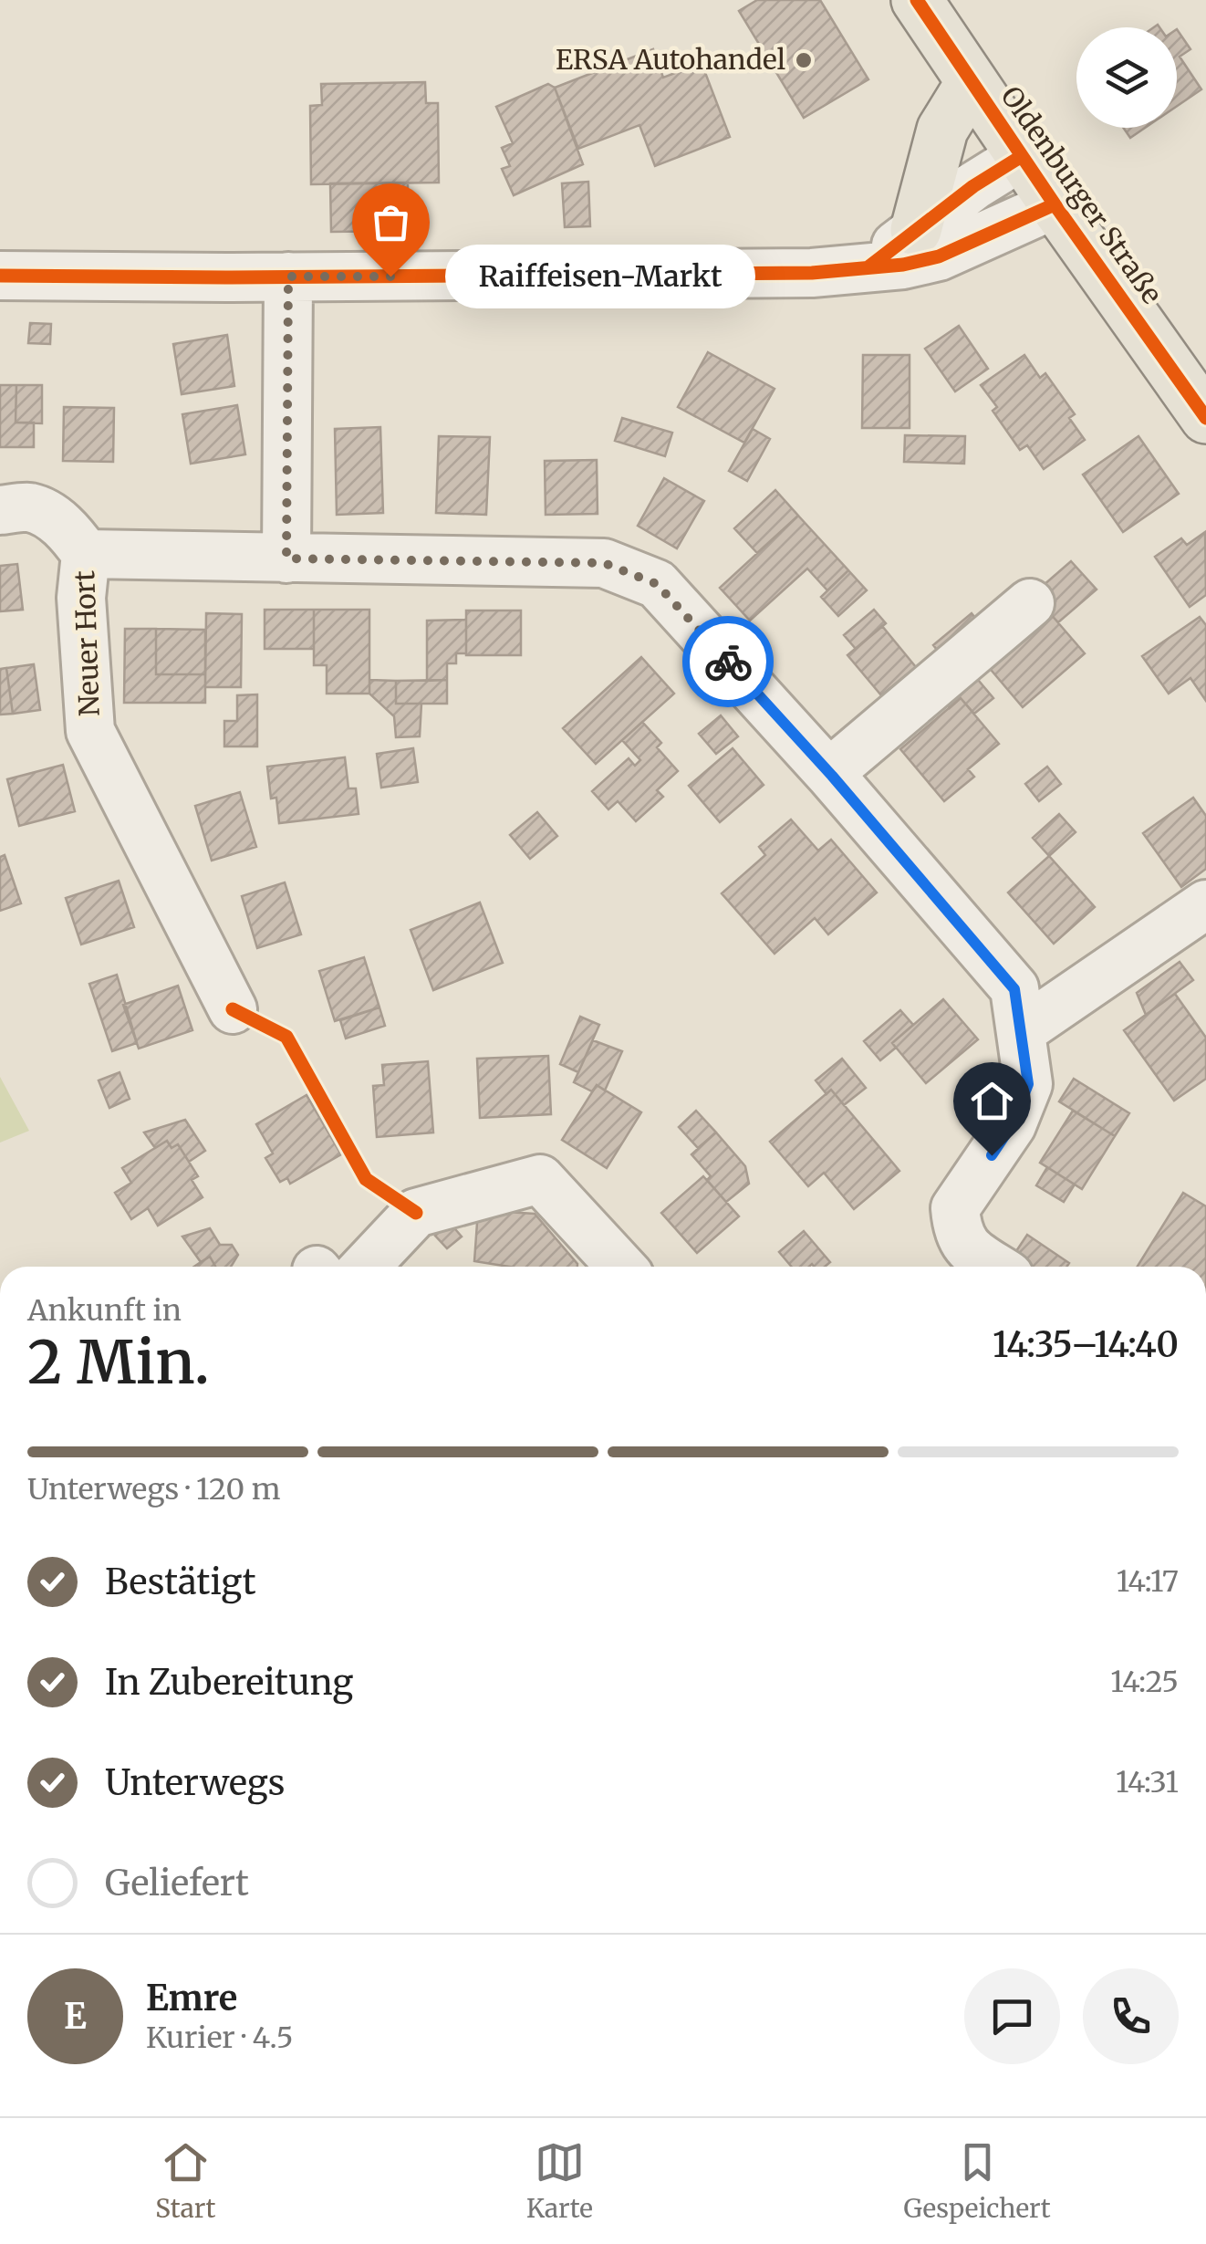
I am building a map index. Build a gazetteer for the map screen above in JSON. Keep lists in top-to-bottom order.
{
  "streets": {
    "main road": ["Oldenburger Straße"],
    "street": ["Neuer Hort"]
  },
  "places": ["ERSA Autohandel", "Raiffeisen-Markt"],
  "page": {
    "bubble": "Raiffeisen-Markt",
    "heading": ["2 Min.", "Ankunft in", "14:35–14:40"],
    "panel": ["Emre", "Kurier · 4.5"],
    "bar": "Unterwegs · 120 m",
    "list": [
      ["Bestätigt", "14:17"],
      ["In Zubereitung", "14:25"],
      ["Unterwegs", "14:31"],
      "Geliefert"
    ],
    "round": "E",
    "tabs": ["Start", "Karte", "Gespeichert"]
  }
}
